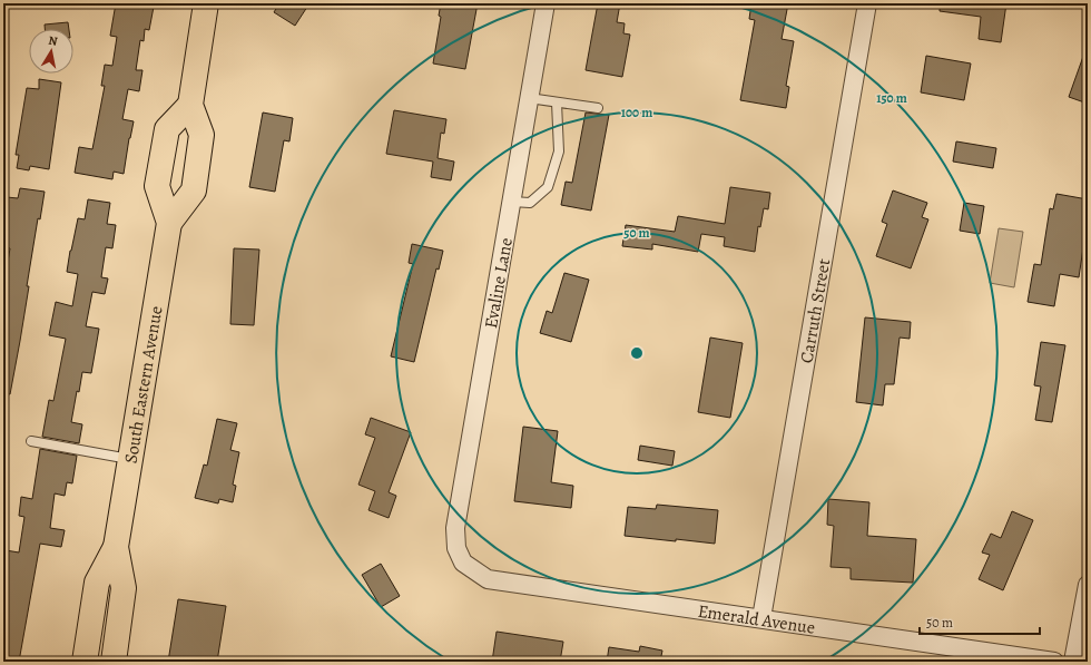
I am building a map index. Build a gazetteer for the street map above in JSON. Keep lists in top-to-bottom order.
{
  "streets": {
    "main road": ["South Eastern Avenue"],
    "street": ["Evaline Lane", "Carruth Street", "Emerald Avenue"]
  },
  "crossings": [
    ["Evaline Lane", "Emerald Avenue"],
    ["Carruth Street", "Emerald Avenue"]
  ],
  "scale_bar": "50 m",
  "north": "top",
  "rings": ["150 m", "100 m", "50 m"]
}
